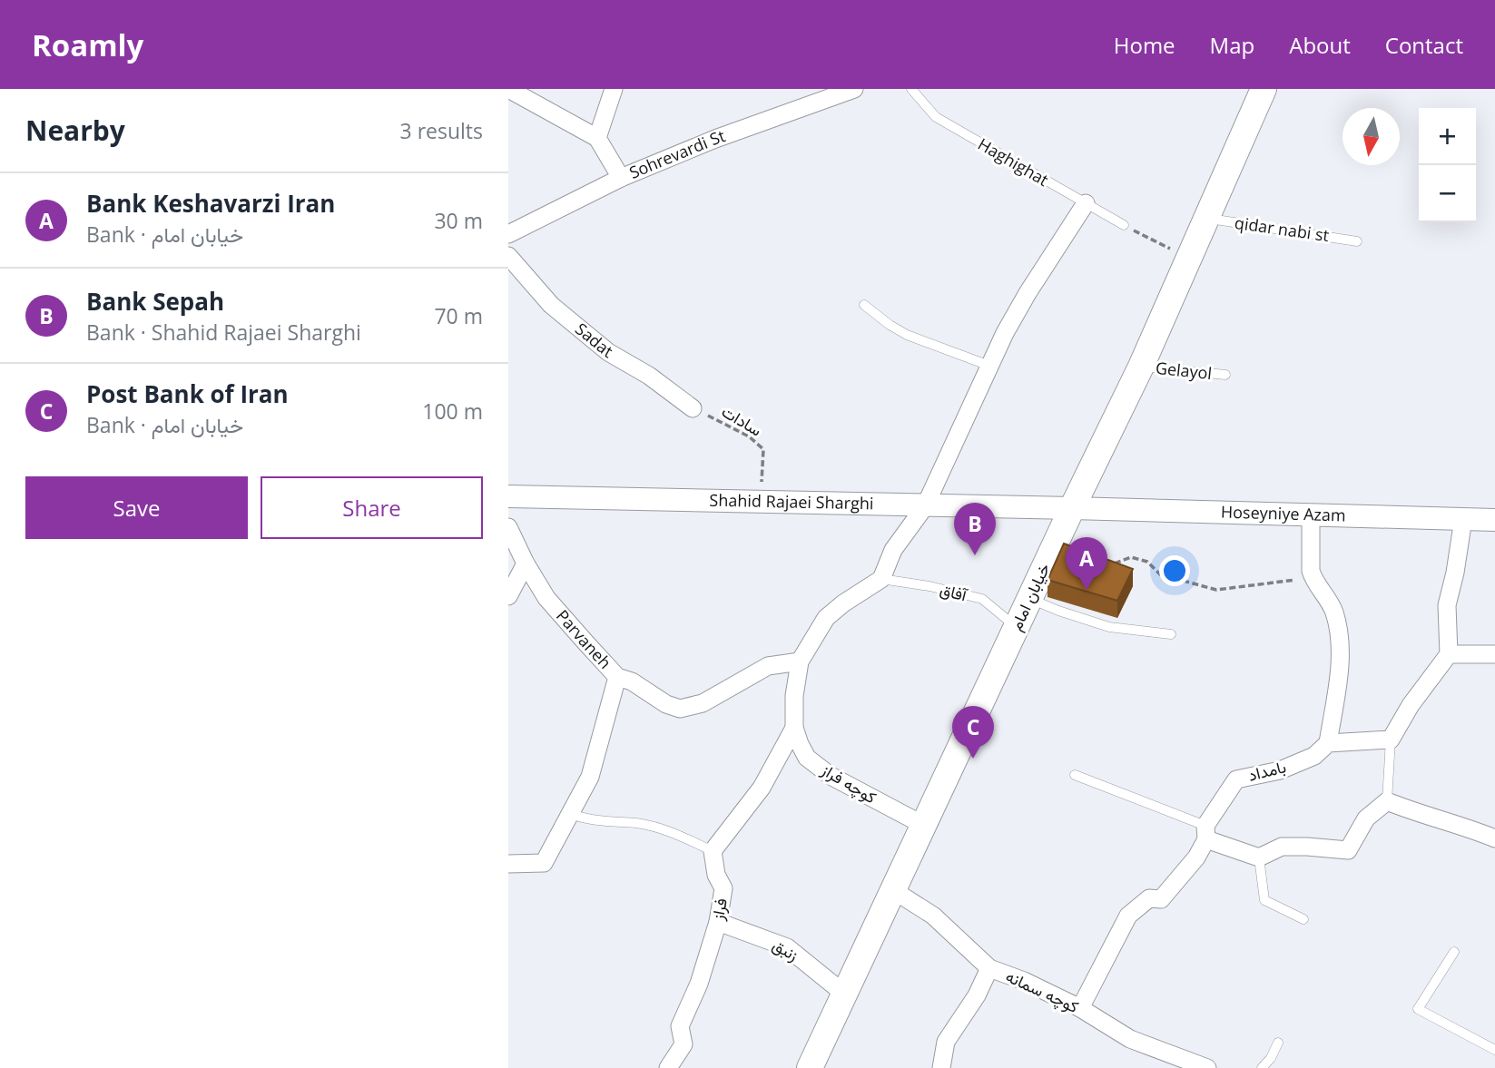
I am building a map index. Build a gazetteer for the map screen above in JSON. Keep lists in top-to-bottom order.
{
  "streets": {
    "main road": ["خیابان امام"],
    "street": [
      "Sohrevardi St",
      "Sadat",
      "Shahid Rajaei Sharghi",
      "Hoseyniye Azam",
      "Parvaneh",
      "بامداد",
      "کوچه فراز",
      "فراز",
      "زنبق",
      "کوچه سمانه"
    ],
    "lane": [
      "Haghighat",
      "qidar nabi st",
      "Gelayol",
      "آفاق"
    ],
    "path": ["سادات"]
  },
  "crossings": [
    ["qidar nabi st", "خیابان امام"],
    ["Sadat", "سادات"],
    ["Gelayol", "خیابان امام"],
    ["سادات", "Shahid Rajaei Sharghi"],
    ["Shahid Rajaei Sharghi", "Hoseyniye Azam"],
    ["Shahid Rajaei Sharghi", "خیابان امام"],
    ["Hoseyniye Azam", "خیابان امام"],
    ["آفاق", "خیابان امام"],
    ["آفاق", "کوچه فراز"],
    ["خیابان امام", "کوچه فراز"],
    ["خیابان امام", "زنبق"],
    ["خیابان امام", "کوچه سمانه"],
    ["Parvaneh", "کوچه فراز"],
    ["بامداد", "کوچه سمانه"],
    ["فراز", "زنبق"]
  ],
  "north": "bottom",
  "page": {
    "header": "Roamly",
    "nav": [
      "Home",
      "Map",
      "About",
      "Contact"
    ],
    "heading": ["Nearby", "3 results"],
    "map_buttons": ["+", "−"],
    "list": [
      {
        "mark": "A",
        "name": "Bank Keshavarzi Iran",
        "note": "Bank · خیابان امام",
        "value": "30 m"
      },
      {
        "mark": "B",
        "name": "Bank Sepah",
        "note": "Bank · Shahid Rajaei Sharghi",
        "value": "70 m"
      },
      {
        "mark": "C",
        "name": "Post Bank of Iran",
        "note": "Bank · خیابان امام",
        "value": "100 m"
      }
    ],
    "buttons": ["Save", "Share"],
    "pins": ["B", "A", "C"]
  }
}
